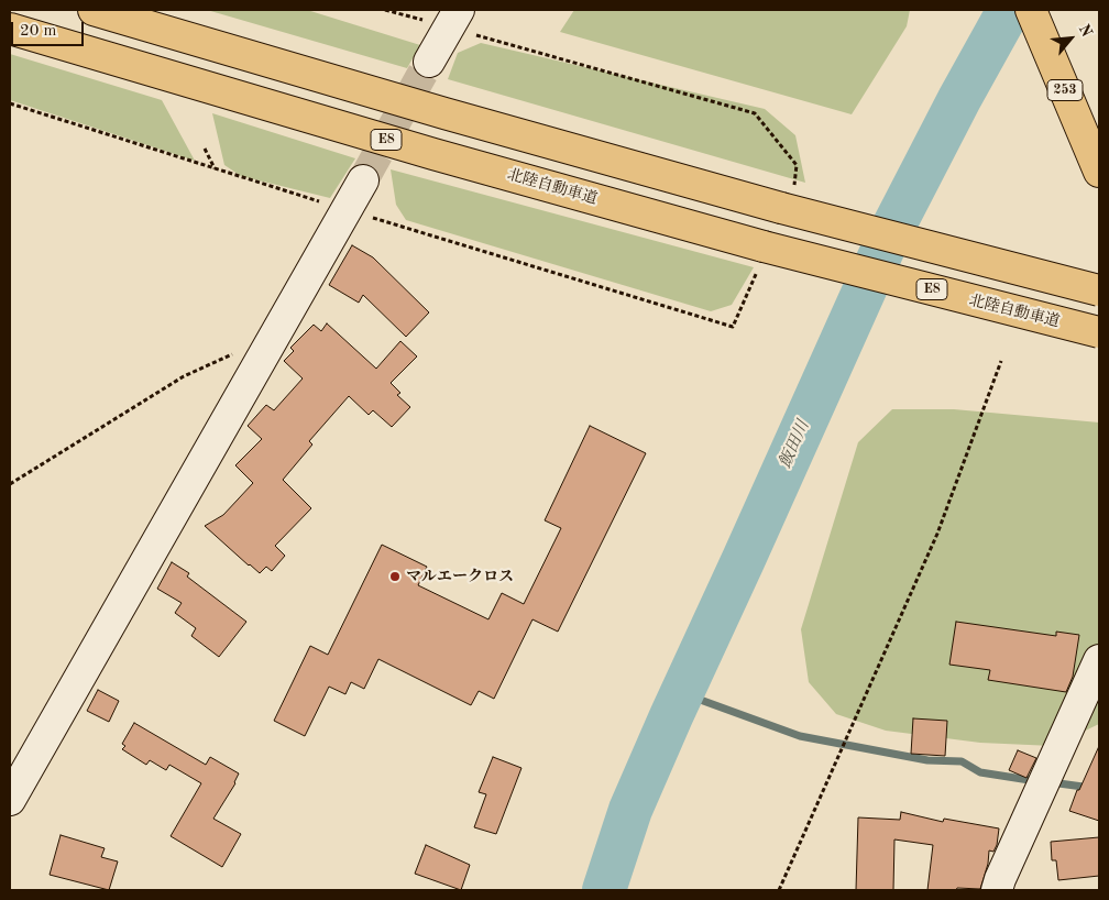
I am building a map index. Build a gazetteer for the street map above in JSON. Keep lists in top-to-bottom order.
{
  "streets": {
    "highway": ["253", "E8", "北陸自動車道"]
  },
  "water": ["飯田川"],
  "places": ["マルエークロス"],
  "scale_bar": "20 m",
  "north": "top right"
}
